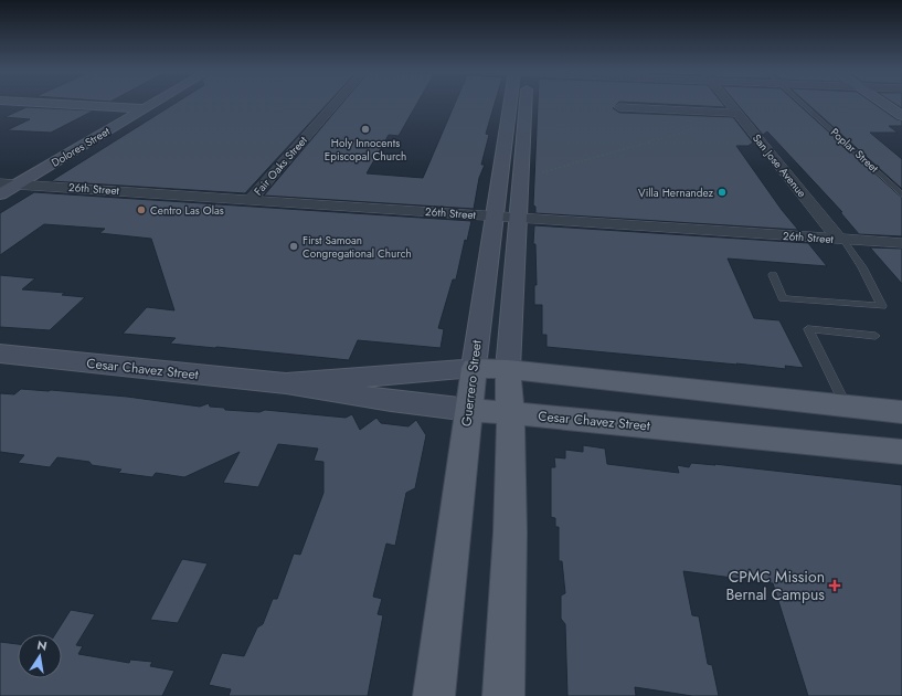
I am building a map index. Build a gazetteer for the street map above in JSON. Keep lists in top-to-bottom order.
{
  "streets": {
    "main road": ["Dolores Street", "Cesar Chavez Street", "Guerrero Street"],
    "street": ["Fair Oaks Street", "San Jose Avenue", "26th Street"],
    "lane": ["Poplar Street"]
  },
  "crossings": [
    ["Dolores Street", "26th Street"],
    ["Fair Oaks Street", "26th Street"],
    ["San Jose Avenue", "26th Street"],
    ["26th Street", "Guerrero Street"],
    ["Cesar Chavez Street", "Guerrero Street"]
  ],
  "places": {
    "other": [
      "Holy Innocents Episcopal Church",
      "Villa Hernandez",
      "Centro Las Olas",
      "First Samoan Congregational Church"
    ],
    "health": ["CPMC Mission Bernal Campus"]
  },
  "north": "top"
}
